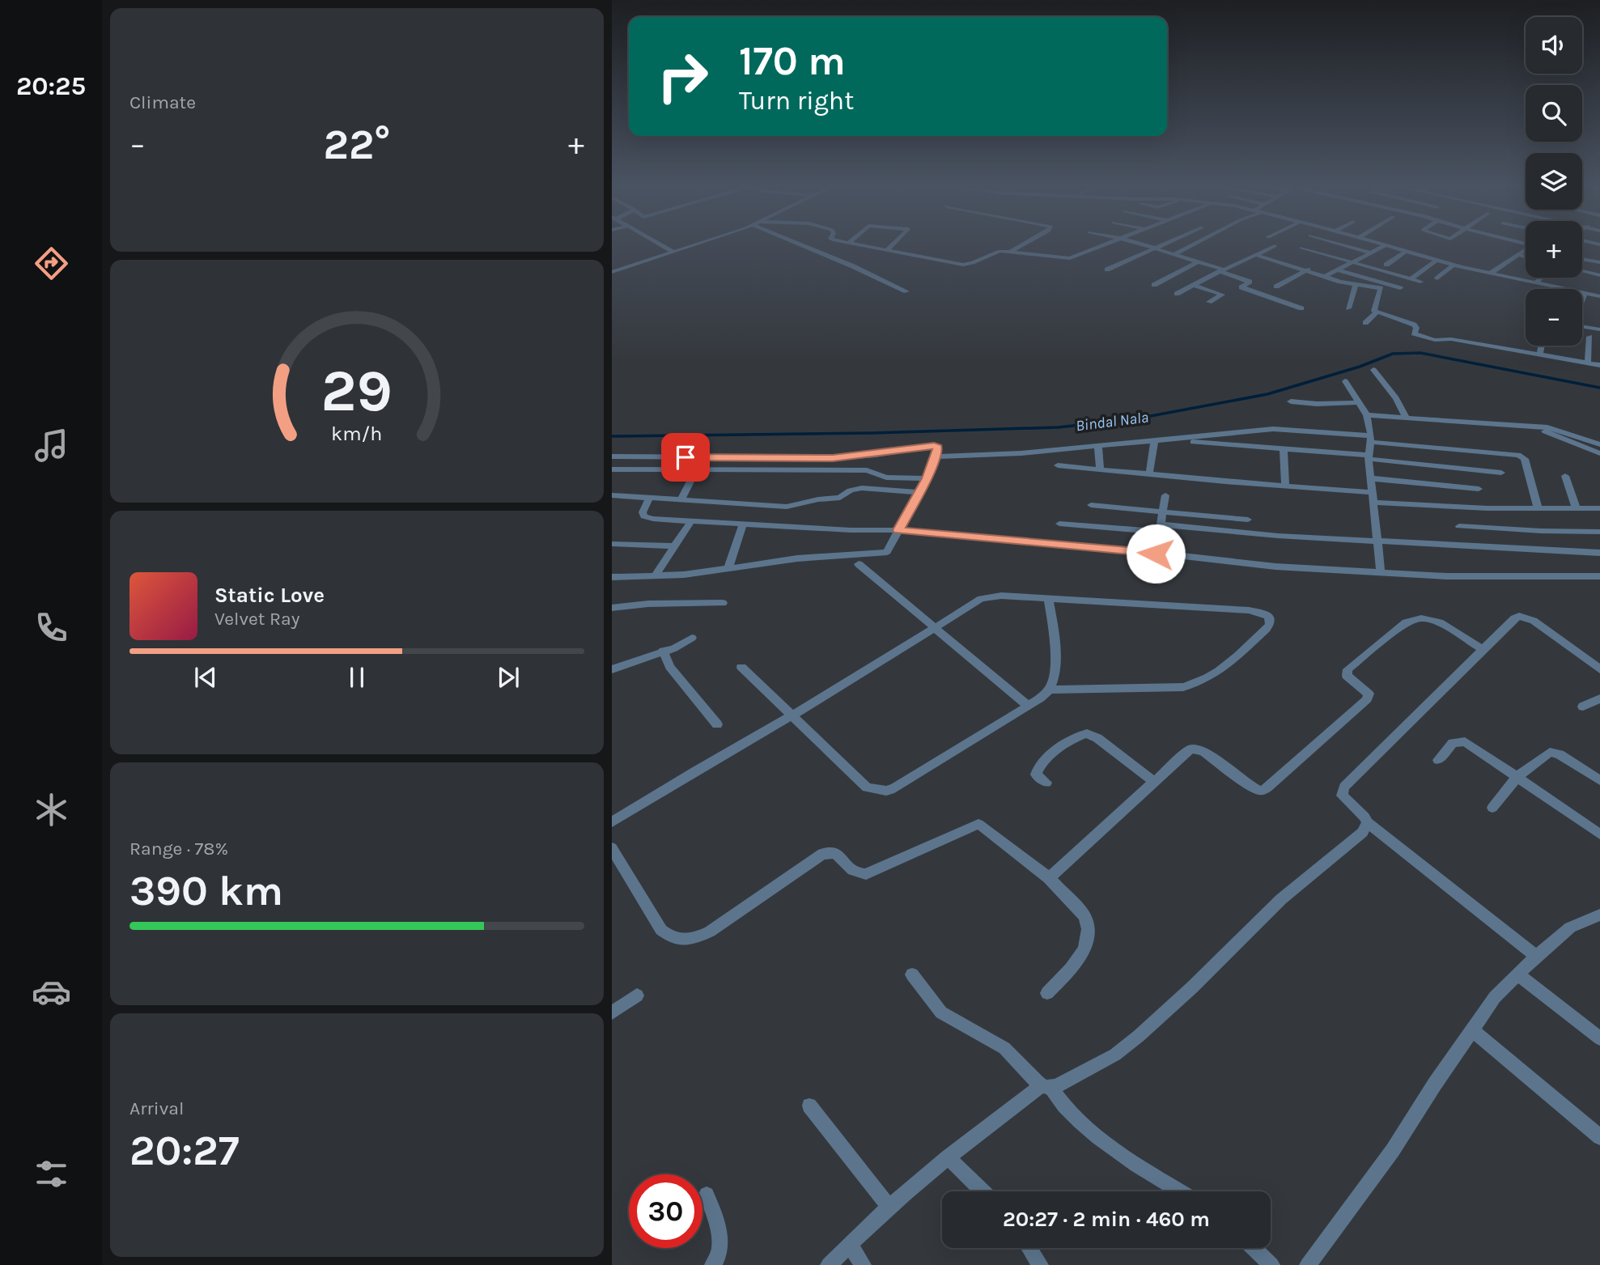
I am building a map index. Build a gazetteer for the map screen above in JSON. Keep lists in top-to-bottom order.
{
  "water": ["Bindal Nala"],
  "page": {
    "tabs": "20:25",
    "tile": [
      "Climate",
      ["Range · 78%", "390 km"],
      ["Arrival", "20:27"]
    ],
    "map_buttons": ["+", "−"],
    "turn": ["170 m", "Turn right"],
    "heat": ["−", "22°", "+"],
    "song": ["Static Love", "Velvet Ray"],
    "limit": "30",
    "trip": "20:27 · 2 min · 460 m",
    "gauge": ["29", "km/h"]
  }
}
